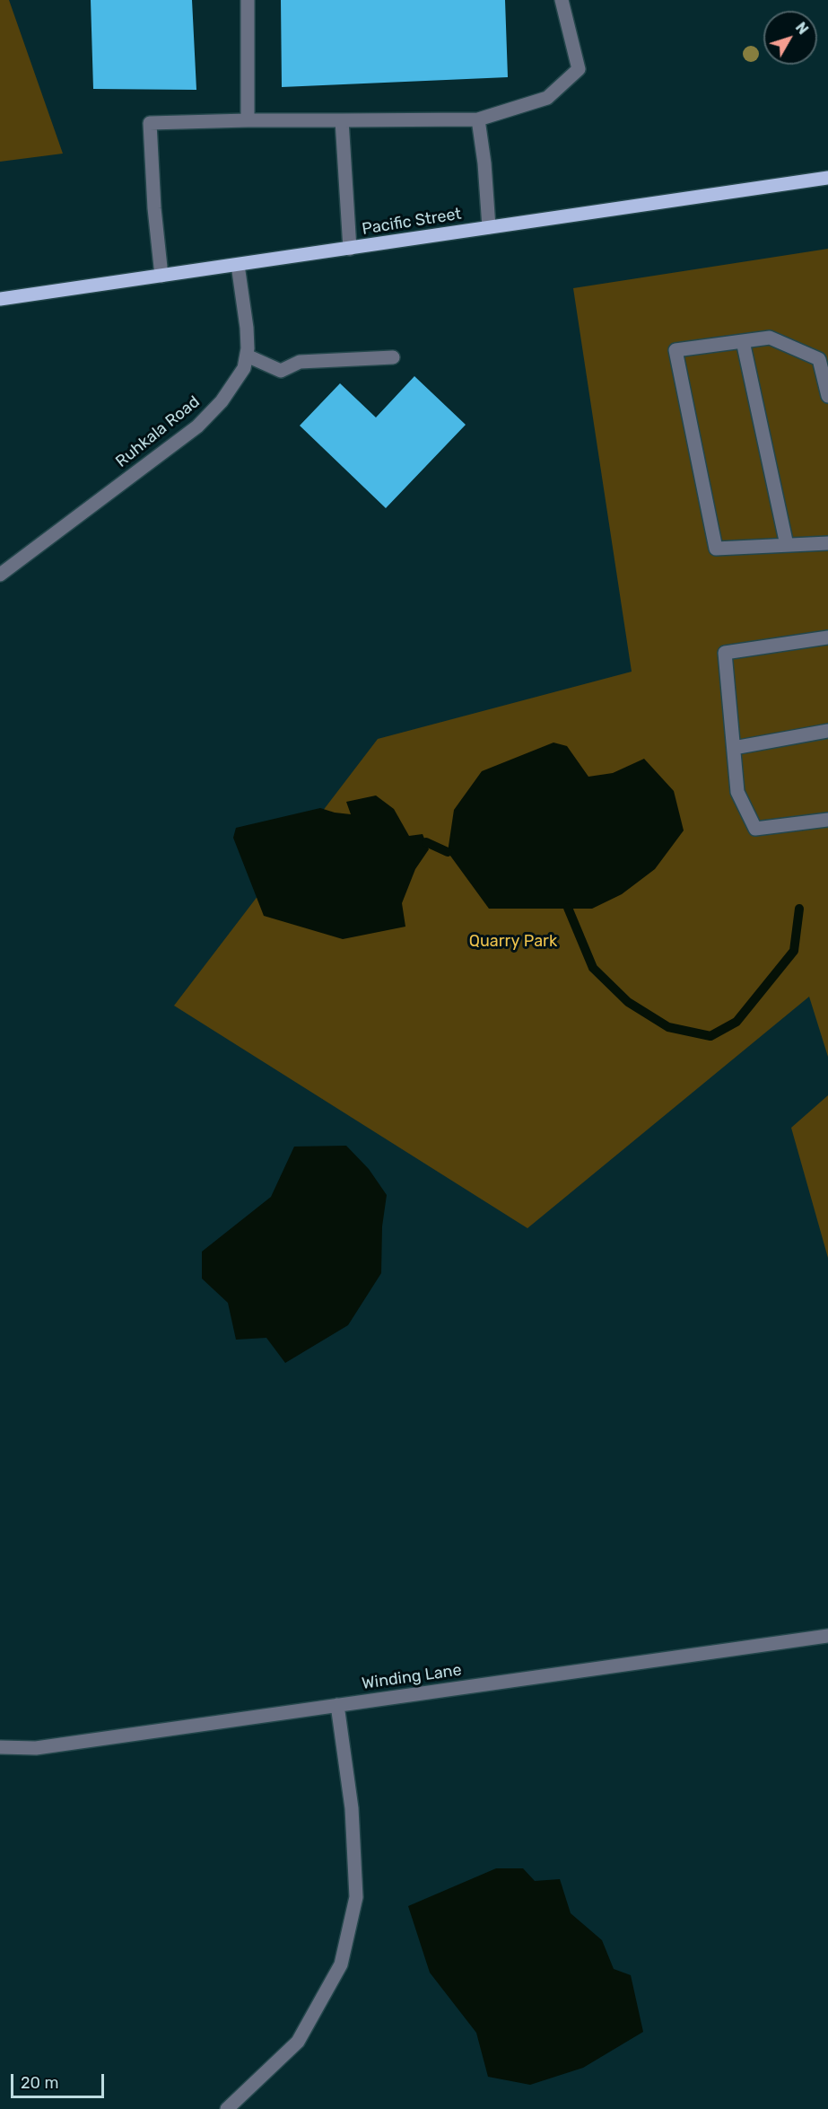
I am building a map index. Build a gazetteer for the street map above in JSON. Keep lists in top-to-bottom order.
{
  "streets": {
    "main road": ["Pacific Street"],
    "street": ["Ruhkala Road", "Winding Lane"]
  },
  "crossings": [
    ["Pacific Street", "Ruhkala Road"]
  ],
  "parks": ["Quarry Park"],
  "scale_bar": "20 m",
  "north": "top right"
}
